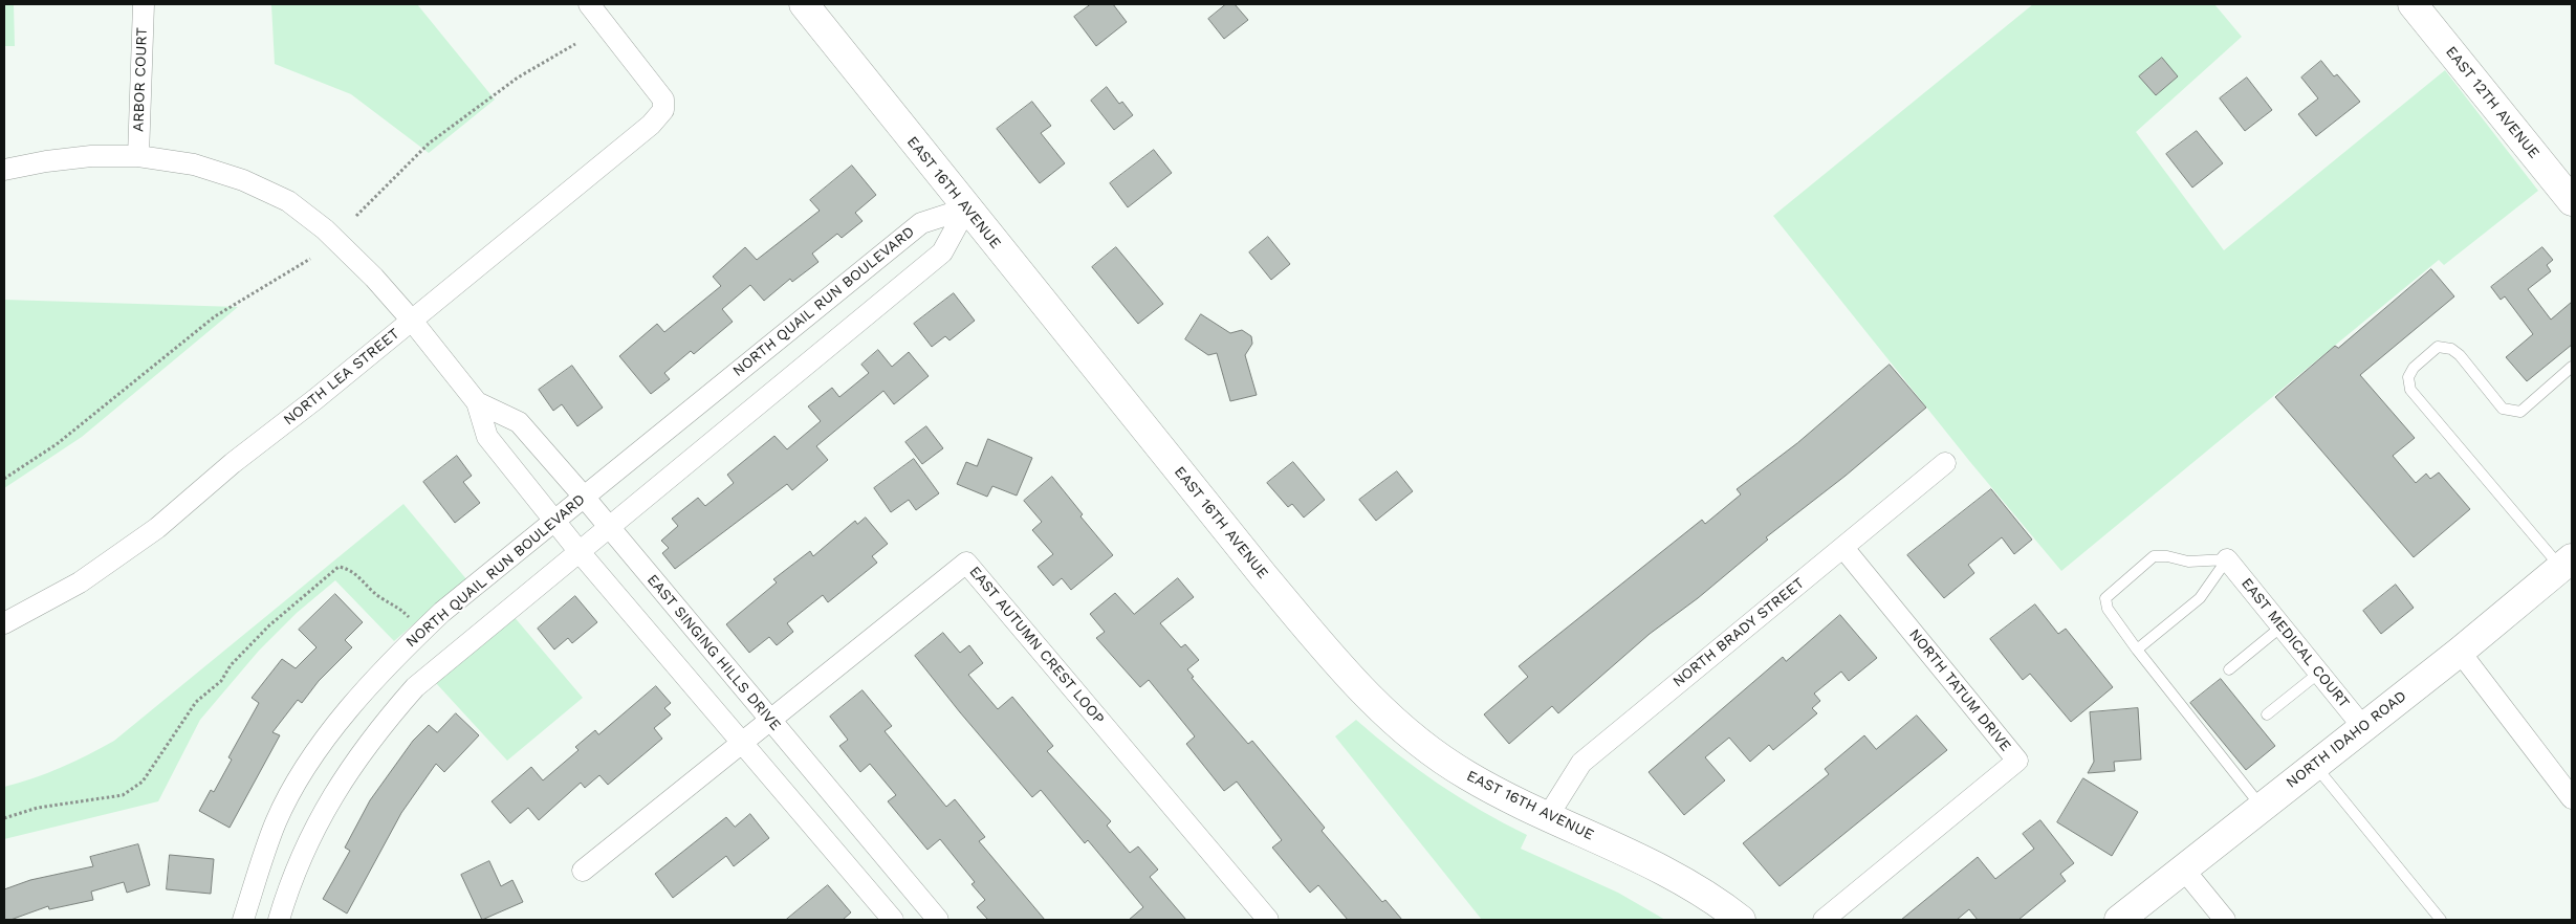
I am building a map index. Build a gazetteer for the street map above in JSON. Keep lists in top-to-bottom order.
{
  "streets": {
    "street": [
      "ARBOR COURT",
      "EAST 12TH AVENUE",
      "EAST 16TH AVENUE",
      "NORTH QUAIL RUN BOULEVARD",
      "NORTH LEA STREET",
      "NORTH BRADY STREET",
      "EAST MEDICAL COURT",
      "EAST AUTUMN CREST LOOP",
      "EAST SINGING HILLS DRIVE",
      "NORTH TATUM DRIVE",
      "NORTH IDAHO ROAD"
    ]
  },
  "crossings": [
    ["ARBOR COURT", "EAST SINGING HILLS DRIVE"],
    ["EAST 16TH AVENUE", "NORTH QUAIL RUN BOULEVARD"],
    ["EAST 16TH AVENUE", "NORTH BRADY STREET"],
    ["NORTH QUAIL RUN BOULEVARD", "EAST SINGING HILLS DRIVE"],
    ["NORTH LEA STREET", "EAST SINGING HILLS DRIVE"],
    ["NORTH BRADY STREET", "NORTH TATUM DRIVE"],
    ["EAST MEDICAL COURT", "NORTH IDAHO ROAD"],
    ["EAST AUTUMN CREST LOOP", "EAST SINGING HILLS DRIVE"]
  ]
}
